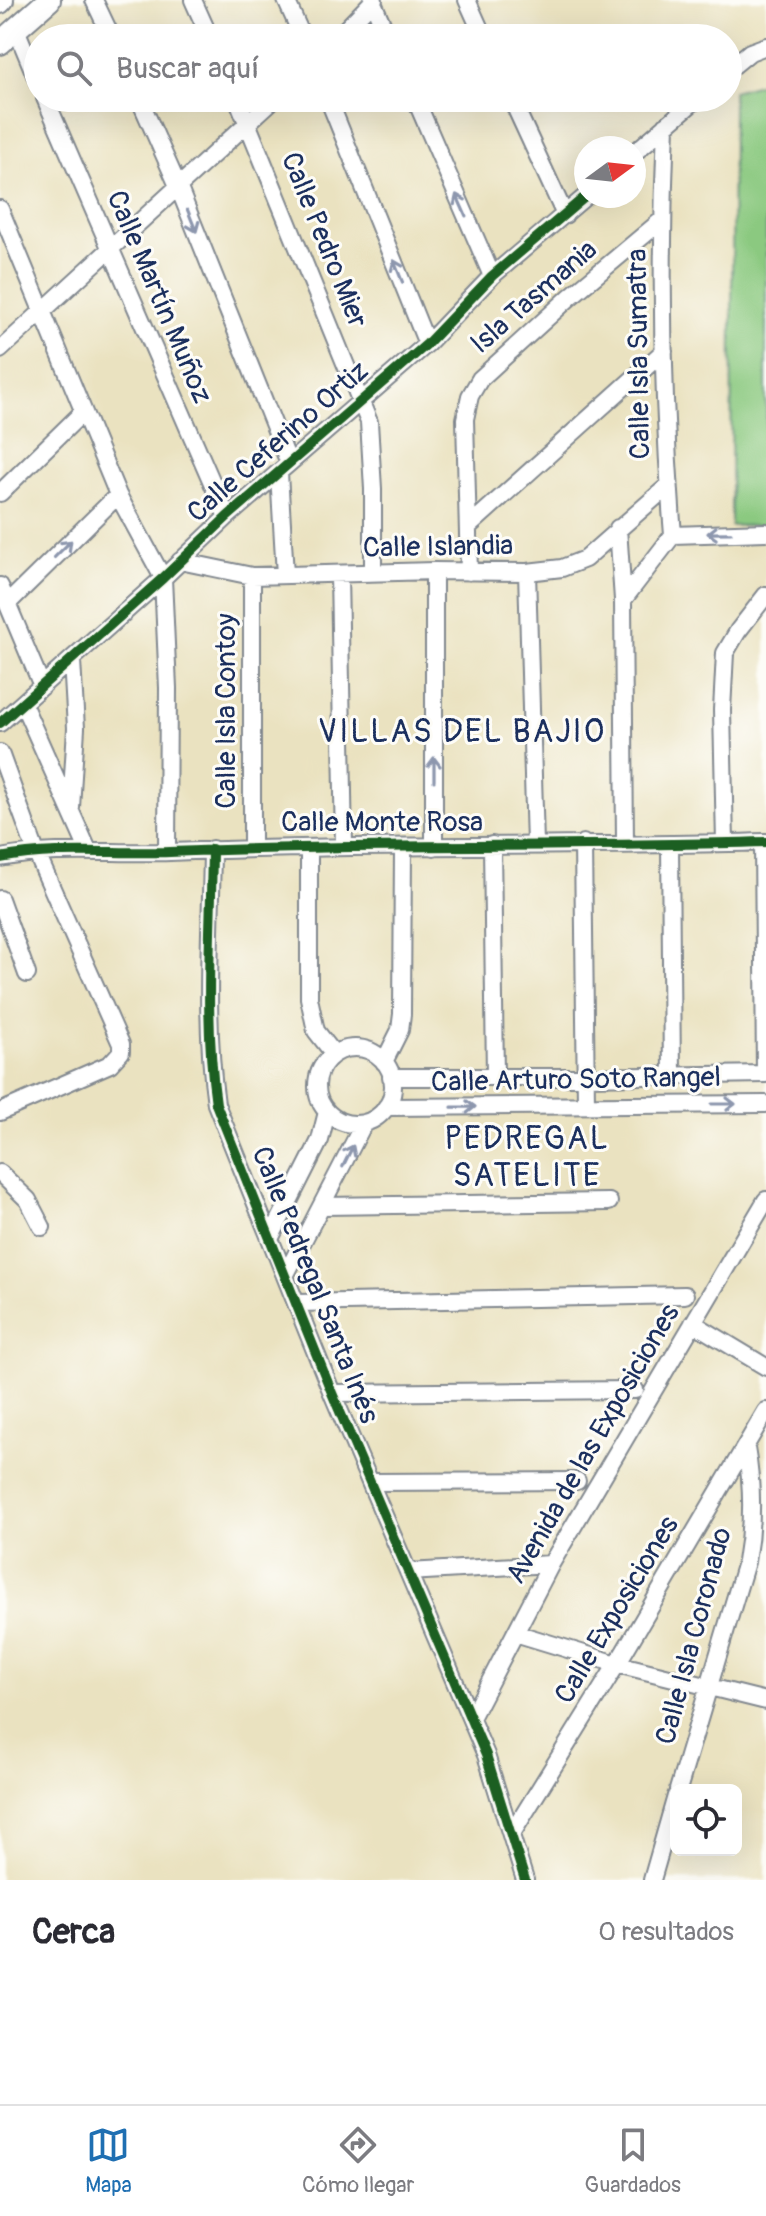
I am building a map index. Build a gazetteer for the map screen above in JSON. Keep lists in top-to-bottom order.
{
  "streets": {
    "street": [
      "Calle Pedro Mier",
      "Calle Martín Muñoz",
      "Isla Tasmania",
      "Calle Isla Sumatra",
      "Calle Ceferino Ortiz",
      "Calle Islandia",
      "Calle Isla Contoy",
      "Calle Monte Rosa",
      "Calle Arturo Soto Rangel",
      "Calle Pedregal Santa Inés",
      "Avenida de las Exposiciones",
      "Calle Exposiciones",
      "Calle Isla Coronado"
    ]
  },
  "crossings": [
    ["Calle Pedro Mier", "Calle Ceferino Ortiz"],
    ["Calle Pedro Mier", "Calle Islandia"],
    ["Calle Martín Muñoz", "Calle Ceferino Ortiz"],
    ["Isla Tasmania", "Calle Isla Sumatra"],
    ["Isla Tasmania", "Calle Islandia"],
    ["Calle Isla Sumatra", "Calle Islandia"],
    ["Calle Ceferino Ortiz", "Calle Islandia"],
    ["Calle Islandia", "Calle Isla Contoy"],
    ["Calle Isla Contoy", "Calle Monte Rosa"],
    ["Calle Monte Rosa", "Calle Pedregal Santa Inés"],
    ["Calle Pedregal Santa Inés", "Avenida de las Exposiciones"],
    ["Calle Pedregal Santa Inés", "Calle Exposiciones"],
    ["Calle Exposiciones", "Calle Isla Coronado"]
  ],
  "districts": ["VILLAS DEL BAJIO", "PEDREGAL SATELITE"],
  "north": "right",
  "page": {
    "search": "Buscar aquí",
    "heading": ["Cerca", "0 resultados"],
    "nav": ["Mapa", "Cómo llegar", "Guardados"]
  }
}
